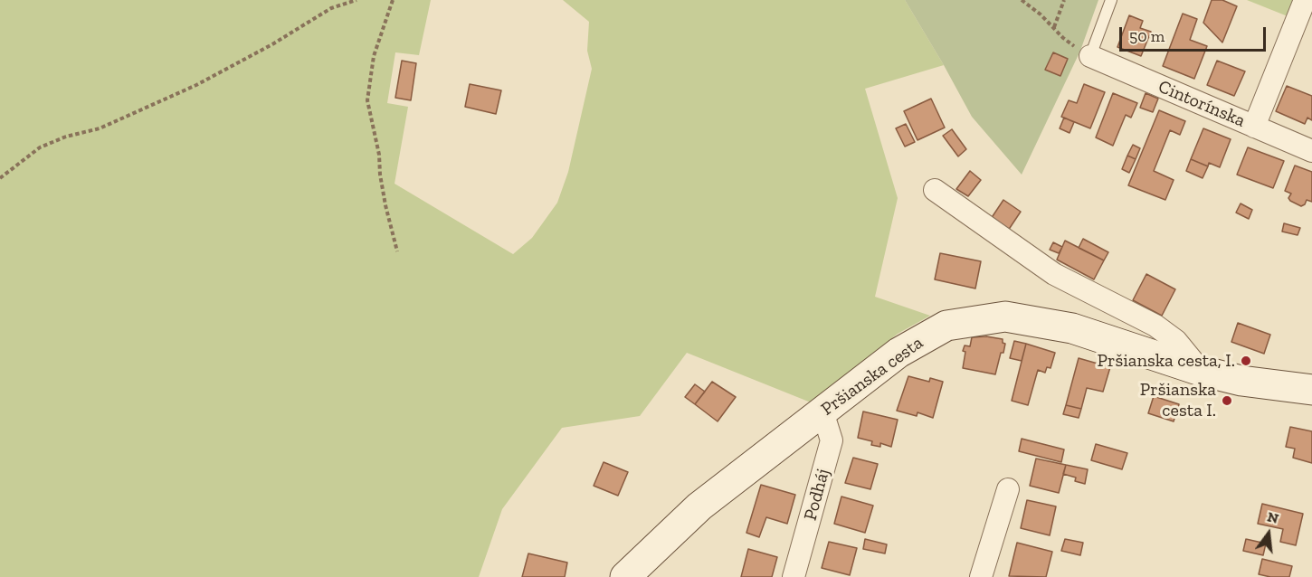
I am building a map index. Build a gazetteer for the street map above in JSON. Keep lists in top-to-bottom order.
{
  "streets": {
    "street": ["Cintorínska", "Pršianska cesta", "Podháj"]
  },
  "crossings": [
    ["Pršianska cesta", "Podháj"]
  ],
  "places": ["Pršianska cesta, I.", "Pršianska cesta I."],
  "scale_bar": "50 m",
  "north": "top"
}
